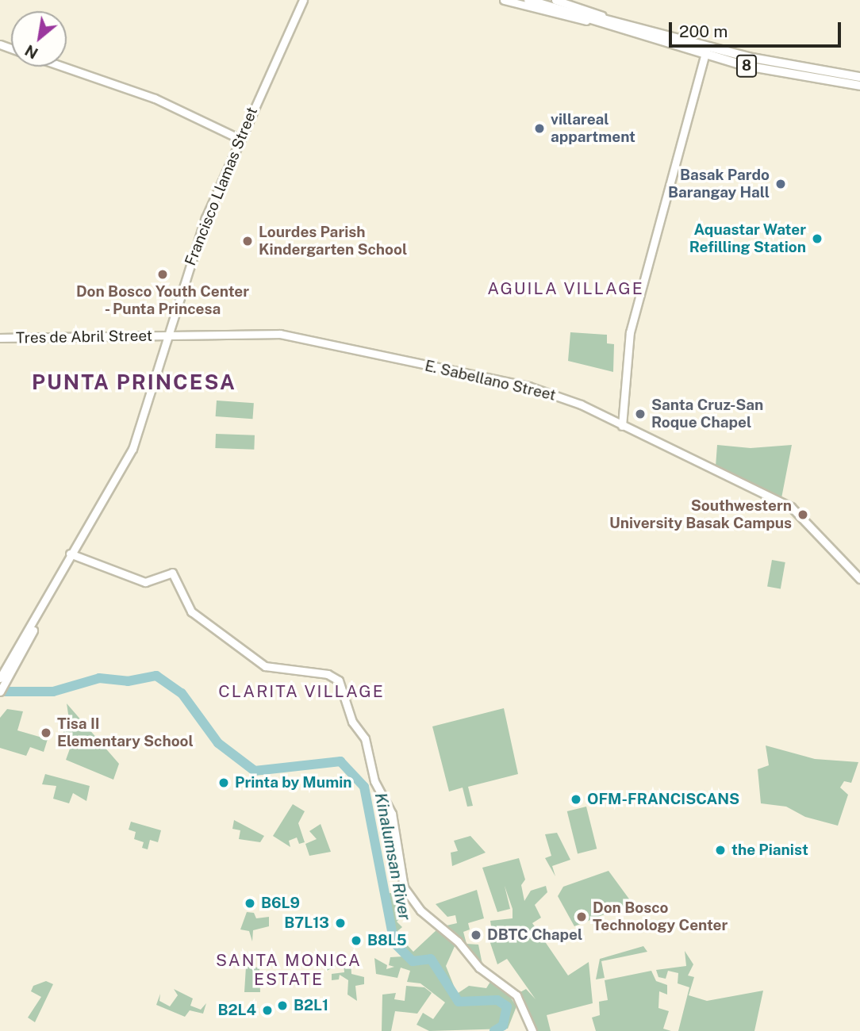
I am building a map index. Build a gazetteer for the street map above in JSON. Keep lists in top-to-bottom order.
{
  "streets": {
    "main road": ["8"],
    "street": ["Francisco Llamas Street", "Tres de Abril Street", "E. Sabellano Street"]
  },
  "crossings": [
    ["Francisco Llamas Street", "Tres de Abril Street"],
    ["Francisco Llamas Street", "E. Sabellano Street"],
    ["Tres de Abril Street", "E. Sabellano Street"]
  ],
  "districts": [
    "AGUILA VILLAGE",
    "PUNTA PRINCESA",
    "CLARITA VILLAGE",
    "SANTA MONICA ESTATE"
  ],
  "water": ["Kinalumsan River"],
  "places": [
    "villareal appartment",
    "Basak Pardo Barangay Hall",
    "Aquastar Water Refilling Station",
    "Lourdes Parish Kindergarten School",
    "Don Bosco Youth Center - Punta Princesa",
    "Santa Cruz-San Roque Chapel",
    "Southwestern University Basak Campus",
    "Tisa II Elementary School",
    "Printa by Mumin",
    "OFM-FRANCISCANS",
    "the Pianist",
    "B6L9",
    "Don Bosco Technology Center",
    "B7L13",
    "DBTC Chapel",
    "B8L5",
    "B2L1",
    "B2L4"
  ],
  "scale_bar": "200 m",
  "north": "bottom left"
}
